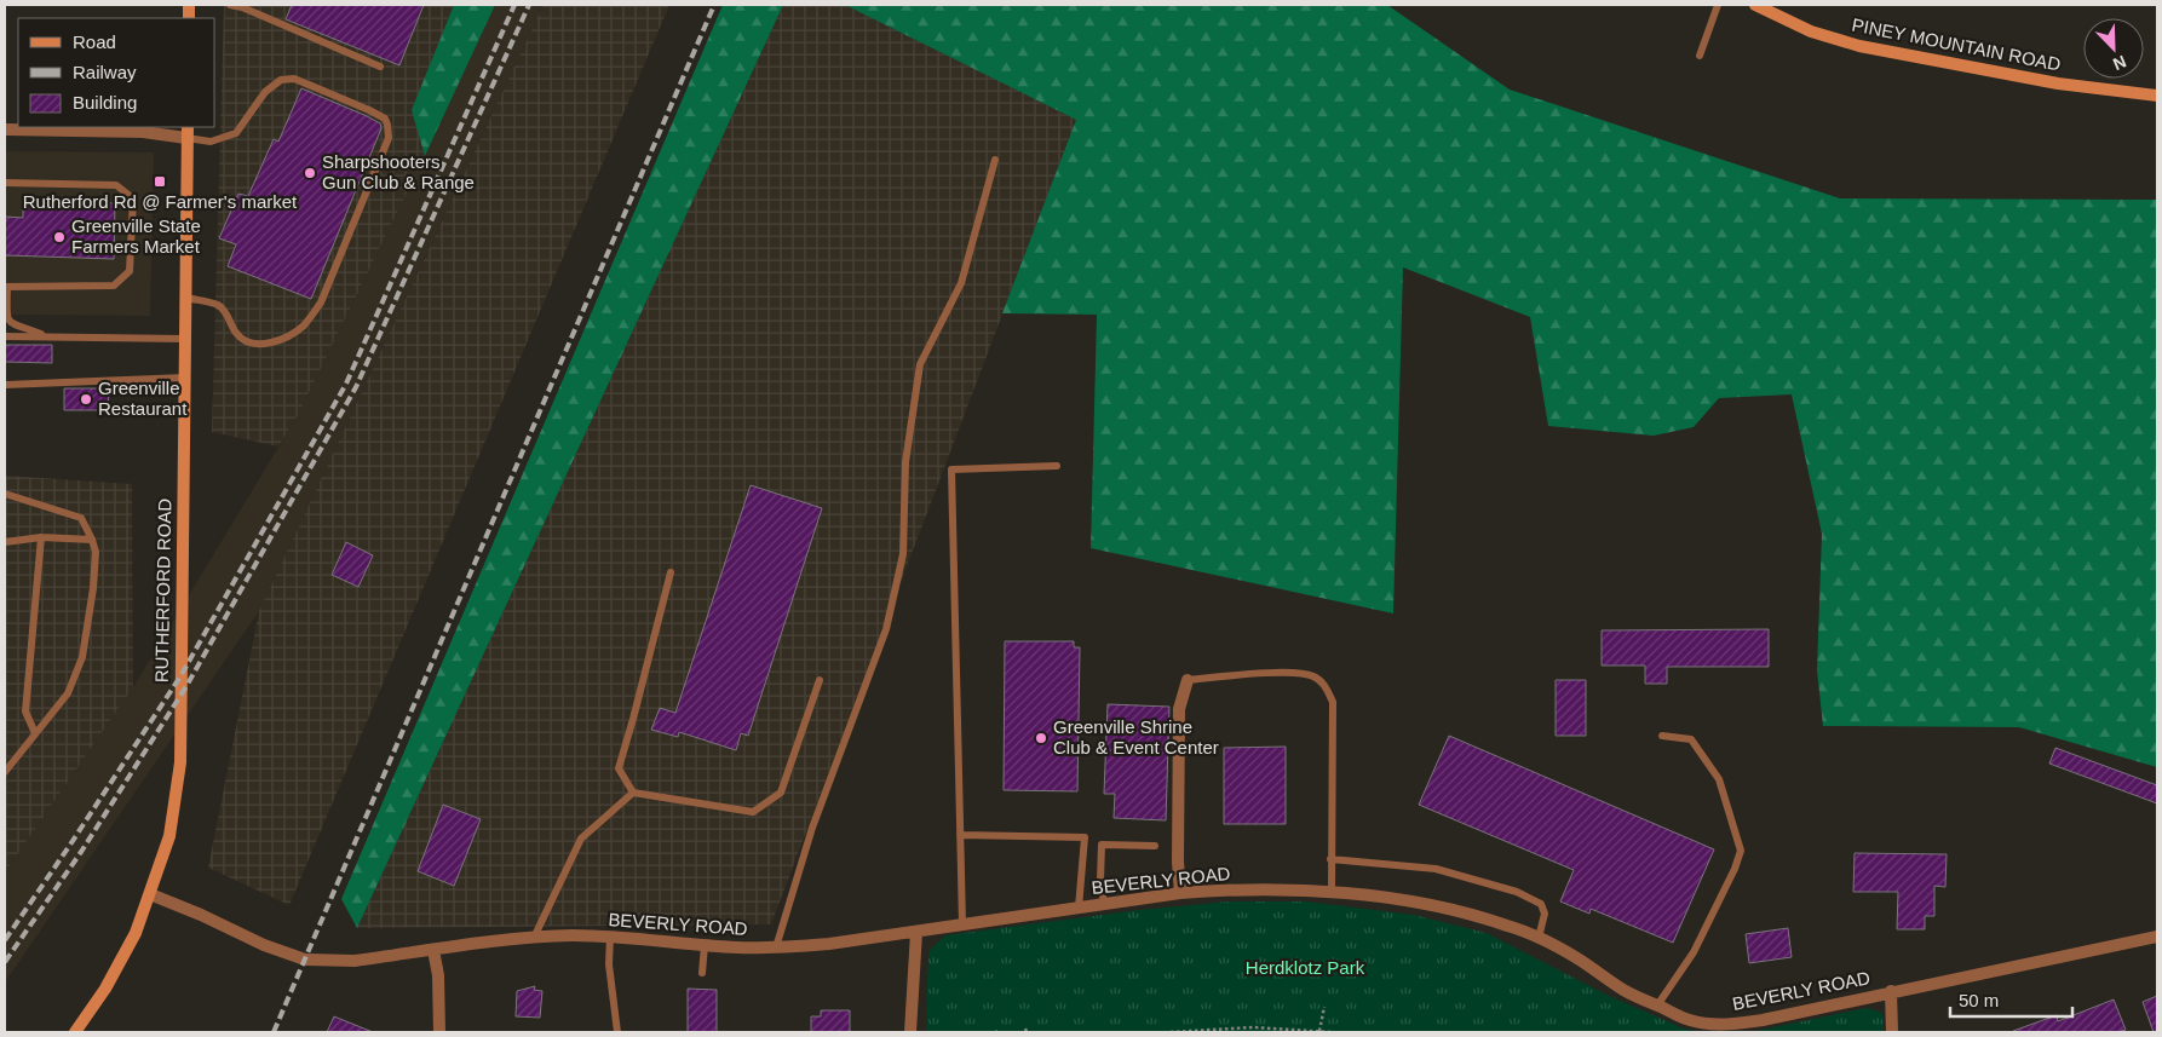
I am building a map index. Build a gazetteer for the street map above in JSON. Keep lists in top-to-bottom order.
{
  "streets": {
    "street": ["PINEY MOUNTAIN ROAD", "RUTHERFORD ROAD", "BEVERLY ROAD"]
  },
  "crossings": [
    ["RUTHERFORD ROAD", "BEVERLY ROAD"]
  ],
  "parks": ["Herdklotz Park"],
  "places": {
    "other": [
      "Sharpshooters Gun Club & Range",
      "Greenville State Farmers Market",
      "Greenville Restaurant",
      "Greenville Shrine Club & Event Center"
    ],
    "transit": ["Rutherford Rd @ Farmer's market"]
  },
  "legend": ["Road", "Railway", "Building"],
  "scale_bar": "50 m",
  "north": "bottom right"
}
